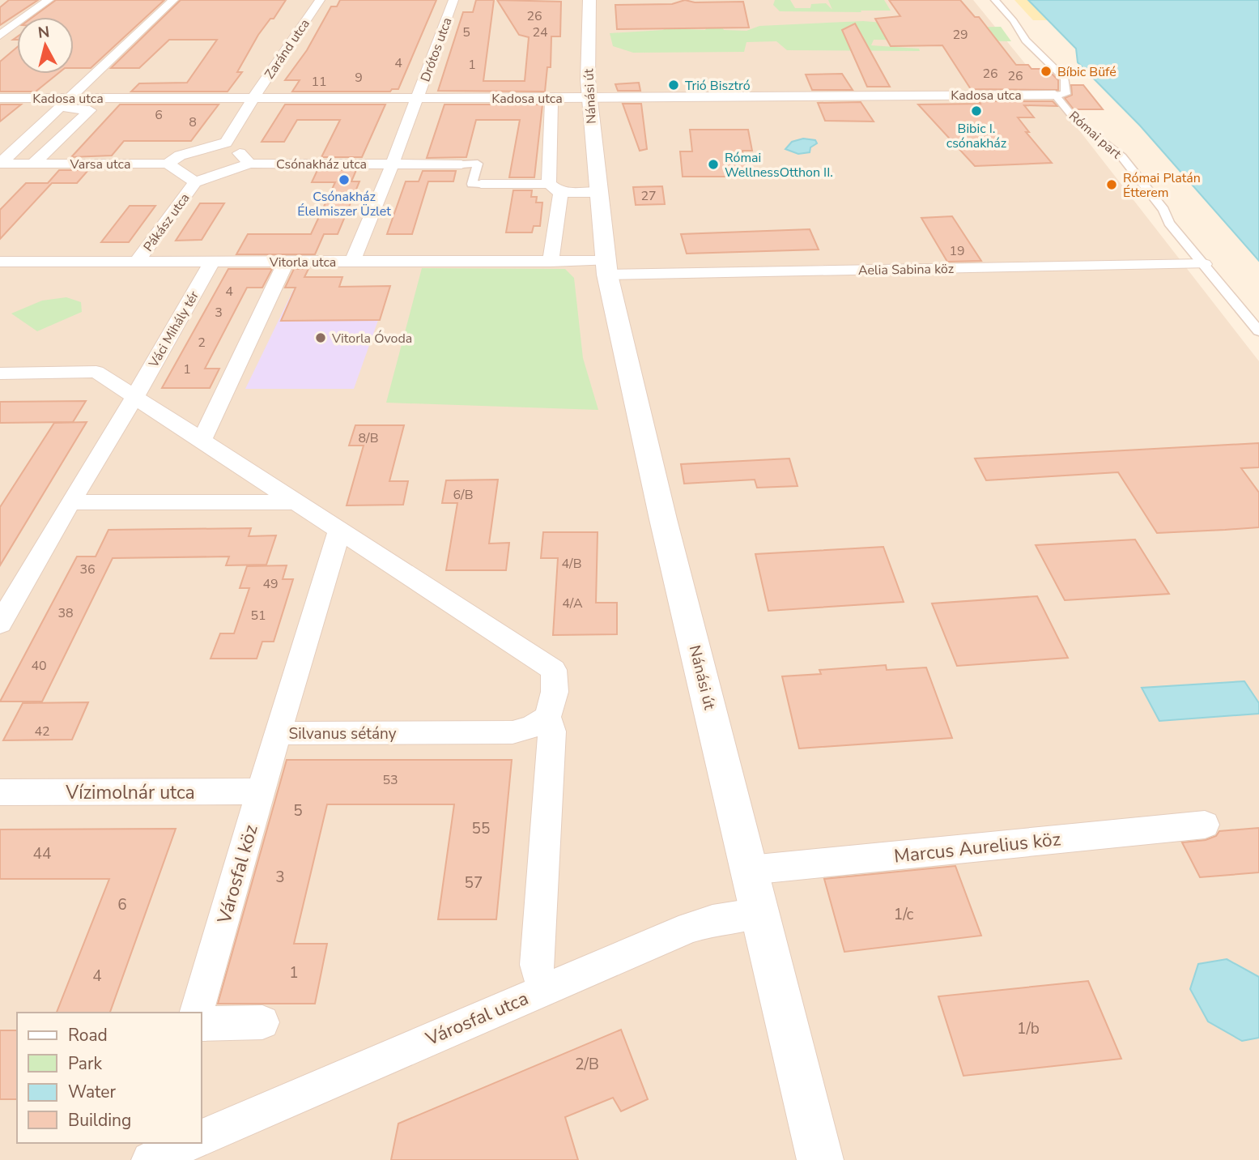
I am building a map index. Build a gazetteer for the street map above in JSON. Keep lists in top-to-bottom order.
{
  "streets": {
    "street": [
      "Zaránd utca",
      "Drótos utca",
      "Kadosa utca",
      "Nánási út",
      "Római part",
      "Varsa utca",
      "Csónakház utca",
      "Pákász utca",
      "Vitorla utca",
      "Aelia Sabina köz",
      "Váci Mihály tér",
      "Silvanus sétány",
      "Vízimolnár utca",
      "Marcus Aurelius köz",
      "Városfal köz",
      "Városfal utca"
    ]
  },
  "crossings": [
    ["Zaránd utca", "Kadosa utca"],
    ["Drótos utca", "Kadosa utca"],
    ["Drótos utca", "Csónakház utca"],
    ["Kadosa utca", "Nánási út"],
    ["Kadosa utca", "Római part"],
    ["Kadosa utca", "Varsa utca"],
    ["Kadosa utca", "Csónakház utca"],
    ["Nánási út", "Vitorla utca"],
    ["Nánási út", "Aelia Sabina köz"],
    ["Nánási út", "Marcus Aurelius köz"],
    ["Nánási út", "Városfal utca"],
    ["Római part", "Aelia Sabina köz"],
    ["Varsa utca", "Pákász utca"],
    ["Csónakház utca", "Pákász utca"],
    ["Csónakház utca", "Vitorla utca"],
    ["Pákász utca", "Vitorla utca"],
    ["Vitorla utca", "Aelia Sabina köz"],
    ["Vitorla utca", "Váci Mihály tér"],
    ["Silvanus sétány", "Városfal köz"],
    ["Vízimolnár utca", "Városfal köz"]
  ],
  "places": [
    "Bíbic Büfé",
    "Trió Bisztró",
    "Bibic I. csónakház",
    "Római WellnessOtthon II.",
    "Csónakház Élelmiszer Üzlet",
    "Római Platán Étterem",
    "Vitorla Óvoda"
  ],
  "house_numbers": [
    "26",
    "5",
    "24",
    "29",
    "4",
    "1",
    "26",
    "26",
    "9",
    "11",
    "6",
    "8",
    "27",
    "19",
    "4",
    "3",
    "2",
    "1",
    "8/B",
    "6/B",
    "4/B",
    "36",
    "49",
    "4/A",
    "38",
    "51",
    "40",
    "42",
    "53",
    "5",
    "55",
    "44",
    "3",
    "57",
    "6",
    "1/c",
    "1",
    "4",
    "1/b",
    "2/B"
  ],
  "legend": [
    "Road",
    "Park",
    "Water",
    "Building"
  ],
  "north": "top"
}
